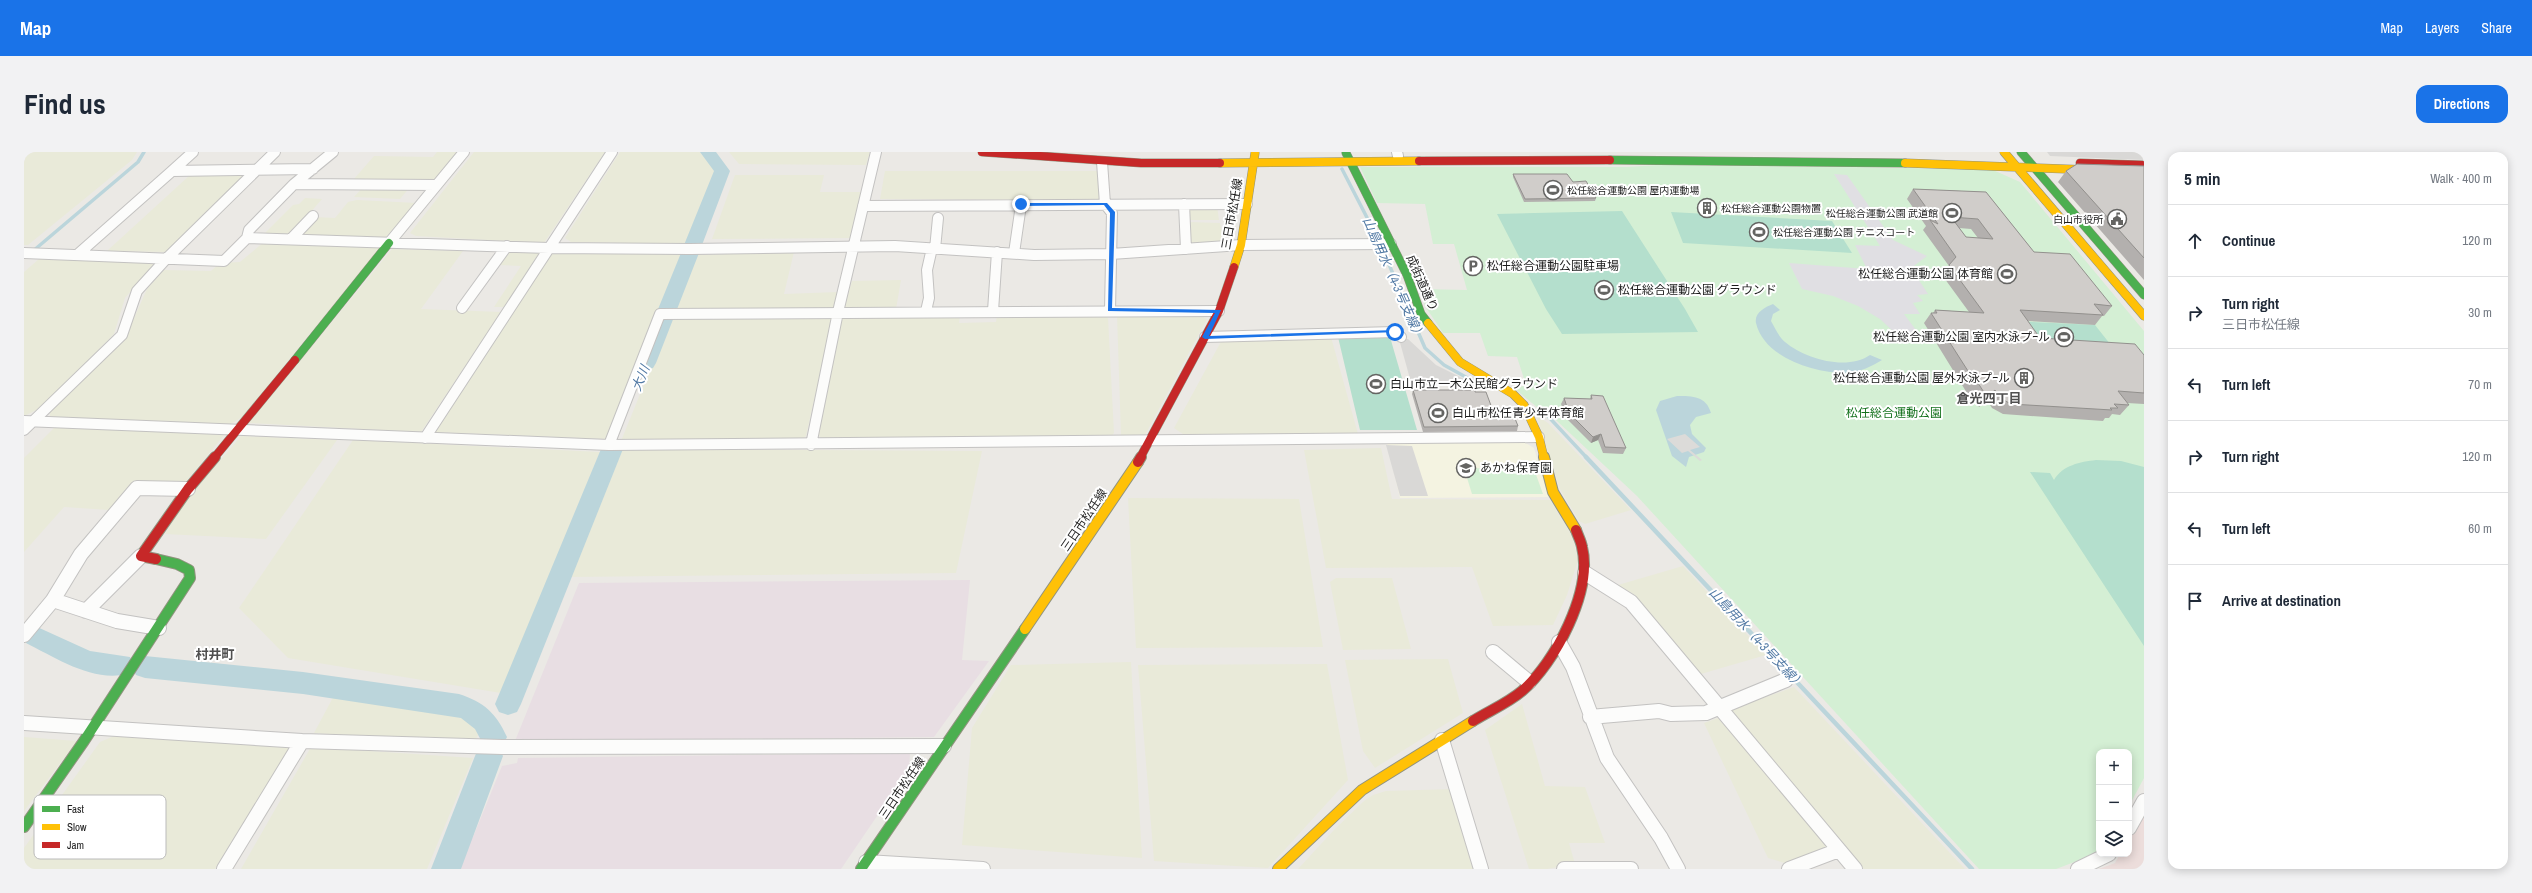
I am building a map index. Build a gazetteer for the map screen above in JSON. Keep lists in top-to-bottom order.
{
  "streets": {
    "street": ["三日市松任線", "成街道通り"]
  },
  "districts": ["倉光四丁目", "村井町"],
  "water": ["山島用水（4-3号支線）", "大川"],
  "parks": ["松任総合運動公園"],
  "places": {
    "sports": [
      "松任総合運動公園 屋内運動場",
      "松任総合運動公園 武道館",
      "松任総合運動公園 テニスコート",
      "松任総合運動公園 体育館",
      "松任総合運動公園 グラウンド",
      "松任総合運動公園 室内水泳プｰル",
      "白山市立一木公民館グラウンド",
      "白山市松任青少年体育館"
    ],
    "building": ["松任総合運動公園物置", "松任総合運動公園 屋外水泳プｰル"],
    "public building": ["白山市役所"],
    "parking": ["松任総合運動公園駐車場"],
    "school or university": ["あかね保育園"]
  },
  "legend": ["Fast", "Slow", "Jam"],
  "page": {
    "header": "Map",
    "nav": ["Map", "Layers", "Share"],
    "title": "Find us",
    "buttons": "Directions",
    "heading": ["5 min", "Walk · 400 m"],
    "list": [
      ["Continue", "120 m"],
      ["Turn right", "三日市松任線", "30 m"],
      ["Turn left", "70 m"],
      ["Turn right", "120 m"],
      ["Turn left", "60 m"],
      "Arrive at destination"
    ],
    "map_buttons": ["+", "−"]
  }
}
